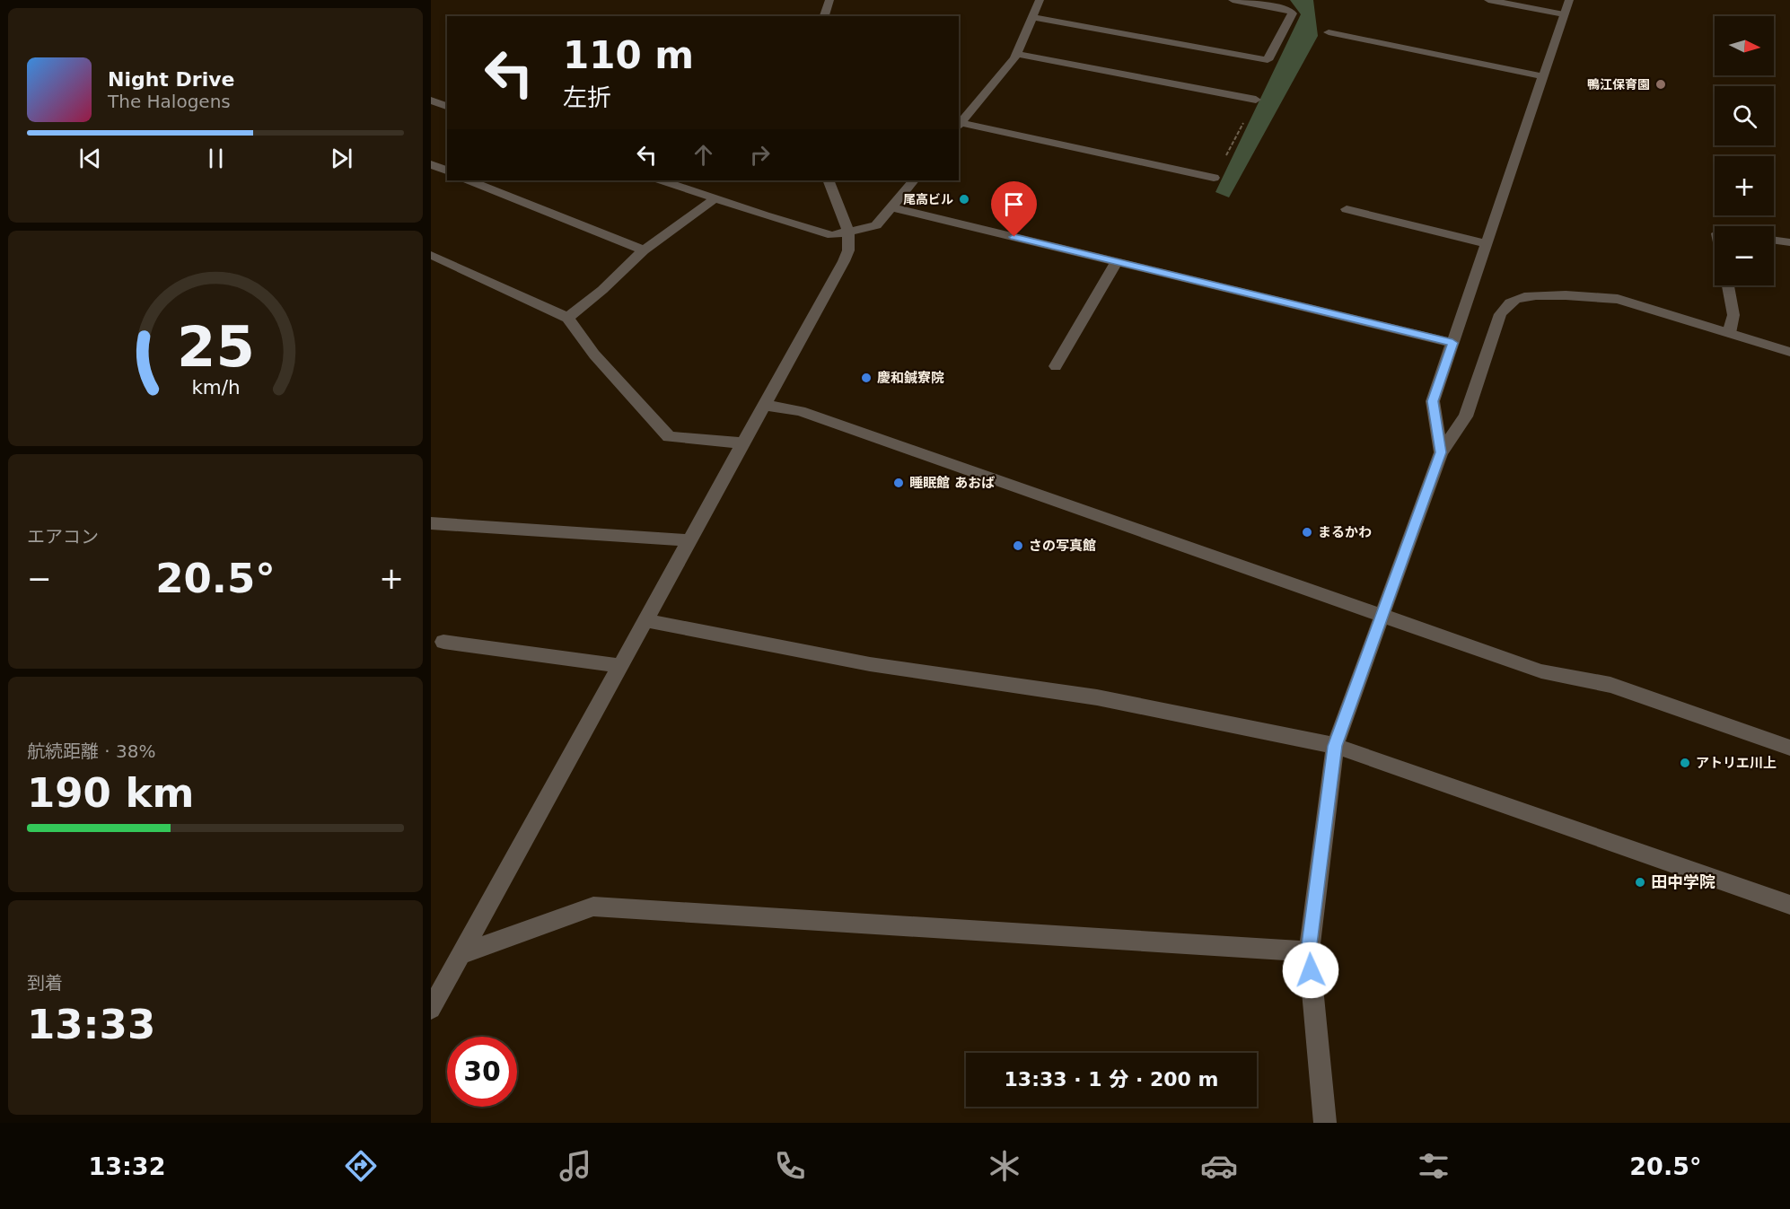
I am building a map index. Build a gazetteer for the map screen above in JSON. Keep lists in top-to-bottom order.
{
  "places": [
    "鴨江保育園",
    "尾高ビル",
    "慶和鍼寮院",
    "睡眠館 あおば",
    "まるかわ",
    "さの写真館",
    "アトリエ川上",
    "田中学院"
  ],
  "north": "right",
  "page": {
    "map_buttons": ["+", "−"],
    "turn": ["110 m", "左折"],
    "song": ["Night Drive", "The Halogens"],
    "tile": [
      "エアコン",
      ["航続距離 · 38%", "190 km"],
      ["到着", "13:33"]
    ],
    "heat": ["−", "20.5°", "+"],
    "limit": "30",
    "trip": "13:33 · 1 分 · 200 m",
    "tabs": ["13:32", "20.5°"],
    "gauge": ["25", "km/h"]
  }
}
